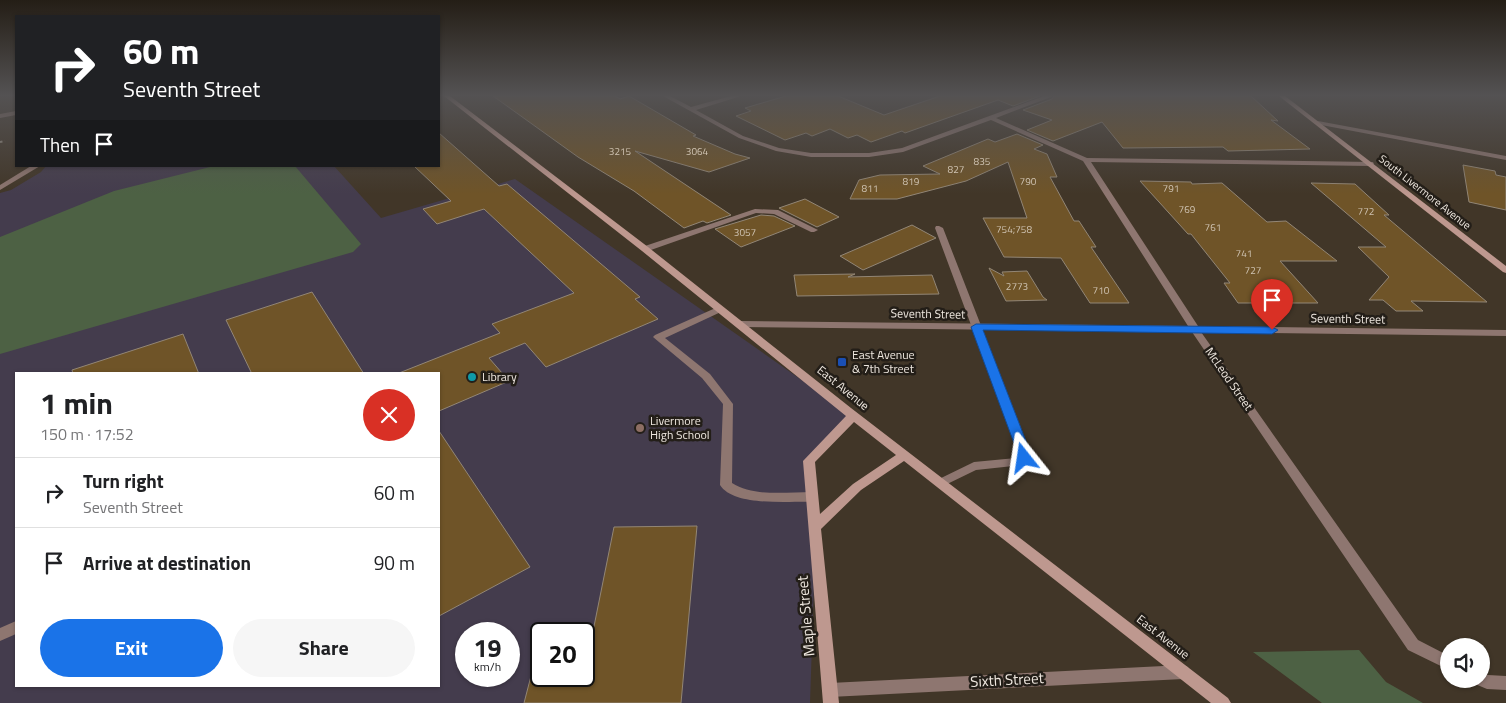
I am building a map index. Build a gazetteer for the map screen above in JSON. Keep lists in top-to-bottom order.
{
  "streets": {
    "main road": ["South Livermore Avenue", "East Avenue", "Maple Street"],
    "street": ["Seventh Street", "McLeod Street", "Sixth Street"]
  },
  "crossings": [
    ["Seventh Street", "McLeod Street"],
    ["Seventh Street", "East Avenue"],
    ["East Avenue", "Maple Street"],
    ["East Avenue", "Sixth Street"],
    ["Maple Street", "Sixth Street"]
  ],
  "places": {
    "transit": ["East Avenue & 7th Street"],
    "other": ["Library", "Livermore High School"]
  },
  "house_numbers": [
    "3215",
    "3064",
    "835",
    "827",
    "819",
    "790",
    "811",
    "791",
    "769",
    "772",
    "761",
    "754;758",
    "3057",
    "741",
    "727",
    "2773",
    "710"
  ],
  "page": {
    "turn": ["60 m", "Seventh Street"],
    "then": "Then",
    "heading": ["1 min", "150 m · 17:52"],
    "list": [
      {
        "name": "Turn right",
        "note": "Seventh Street",
        "value": "60 m"
      },
      {
        "name": "Arrive at destination",
        "value": "90 m"
      }
    ],
    "buttons": ["Exit", "Share"],
    "speed": "19 km/h",
    "limit": "20"
  }
}
